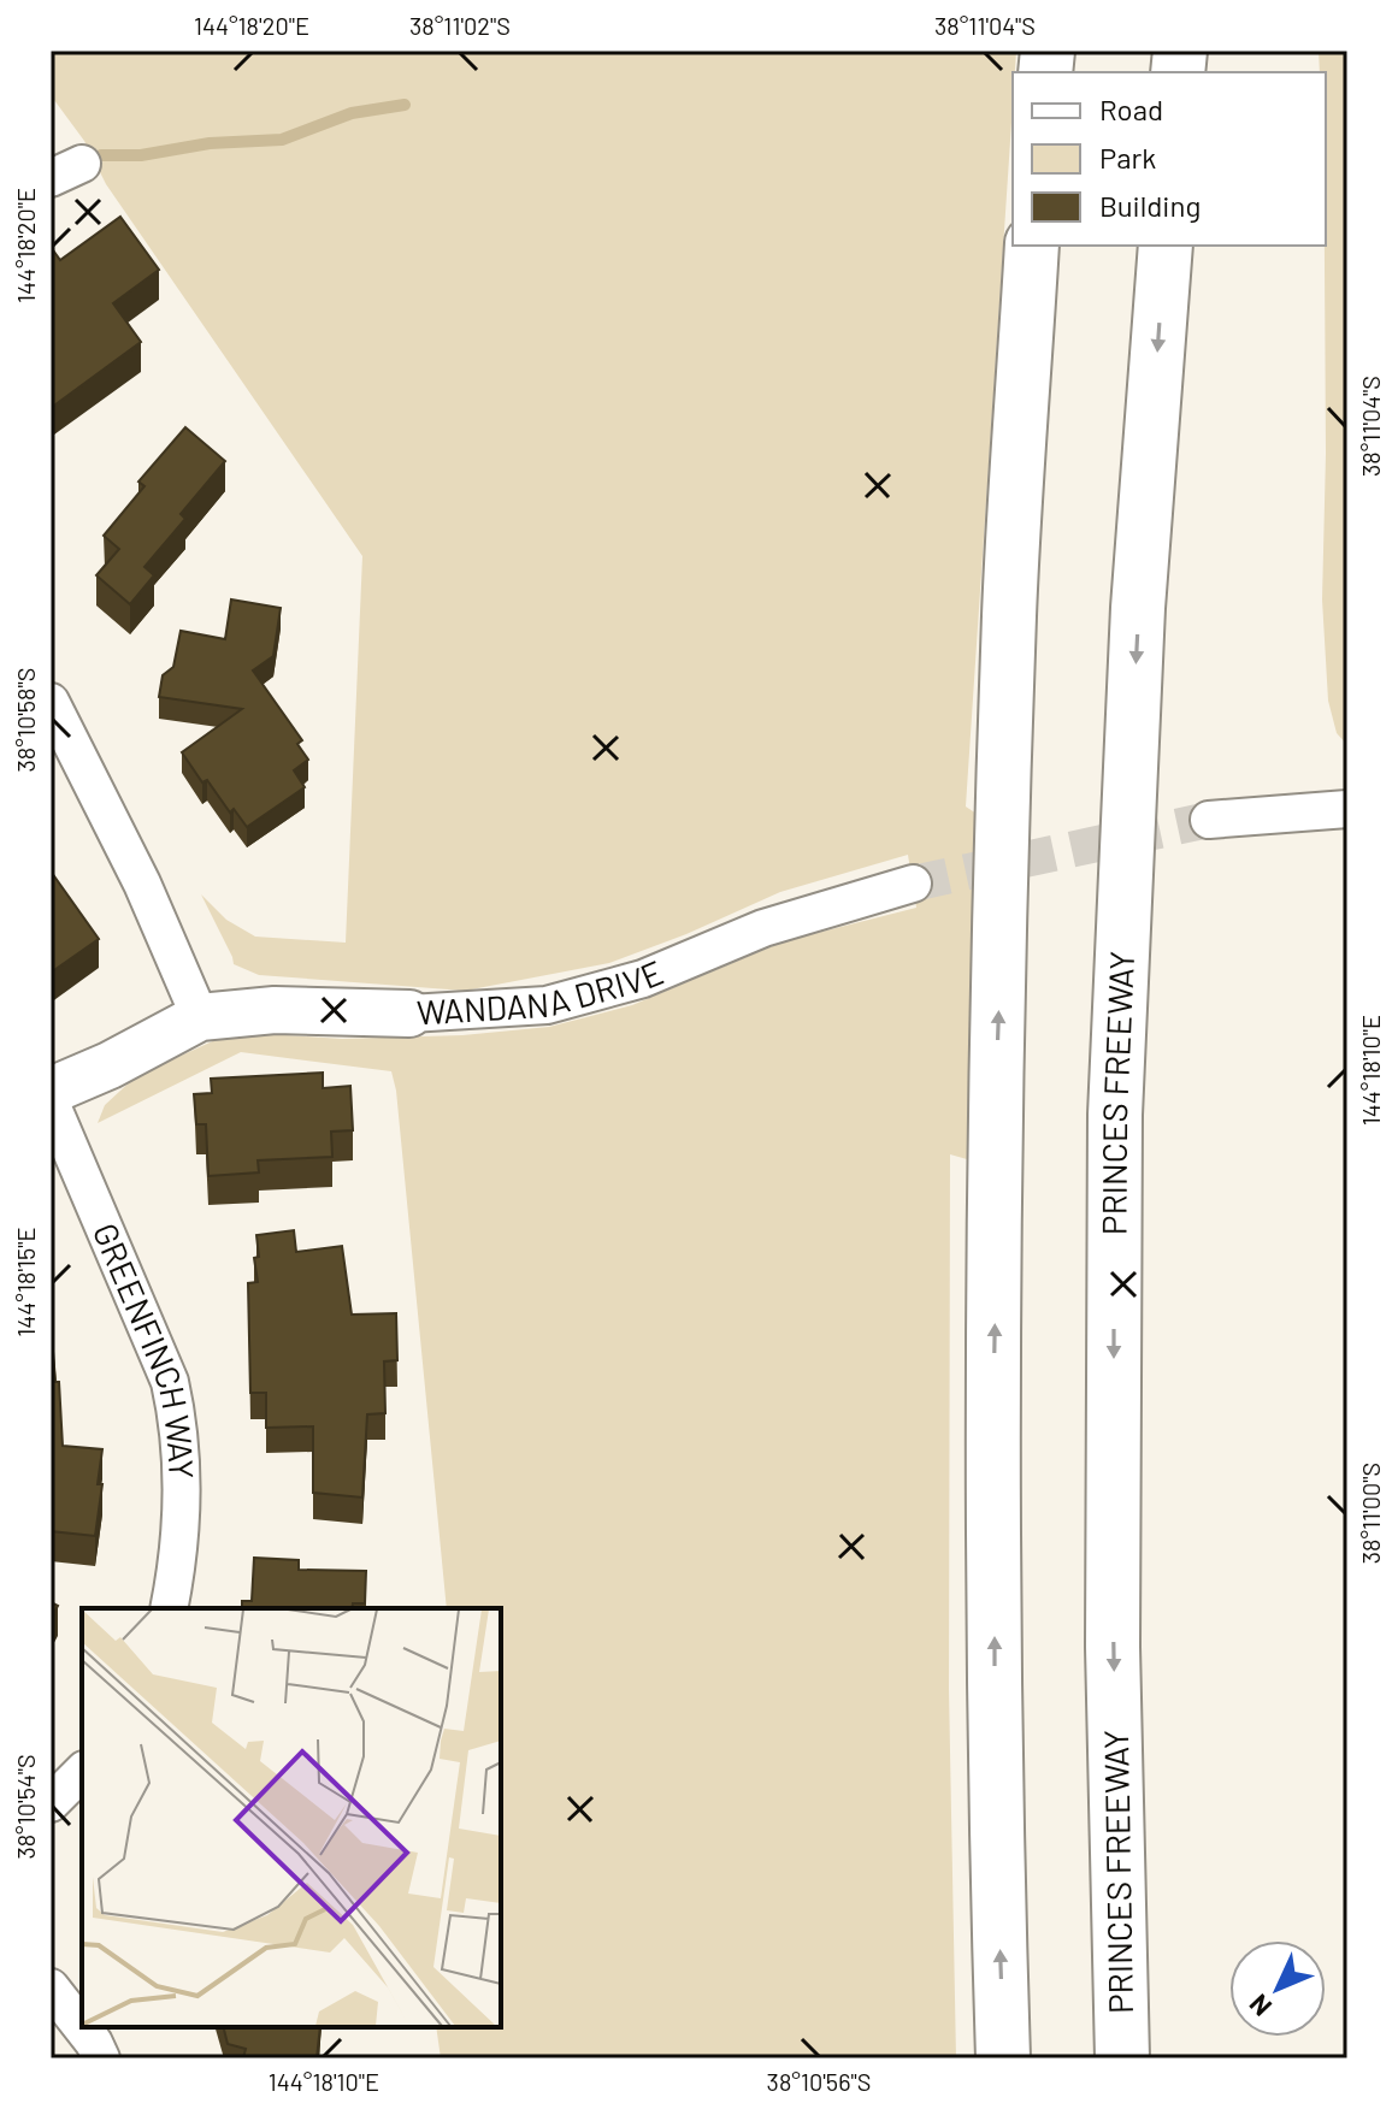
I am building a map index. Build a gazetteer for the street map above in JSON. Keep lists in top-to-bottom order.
{
  "streets": {
    "highway": ["PRINCES FREEWAY"],
    "street": ["WANDANA DRIVE", "GREENFINCH WAY"]
  },
  "legend": ["Road", "Park", "Building"],
  "north": "bottom left",
  "coordinates": [
    "144°18'20\"E",
    "38°11'02\"S",
    "38°11'04\"S",
    "38°10'58\"S",
    "144°18'10\"E",
    "144°18'15\"E",
    "38°11'00\"S",
    "38°10'54\"S",
    "38°10'56\"S"
  ]
}
